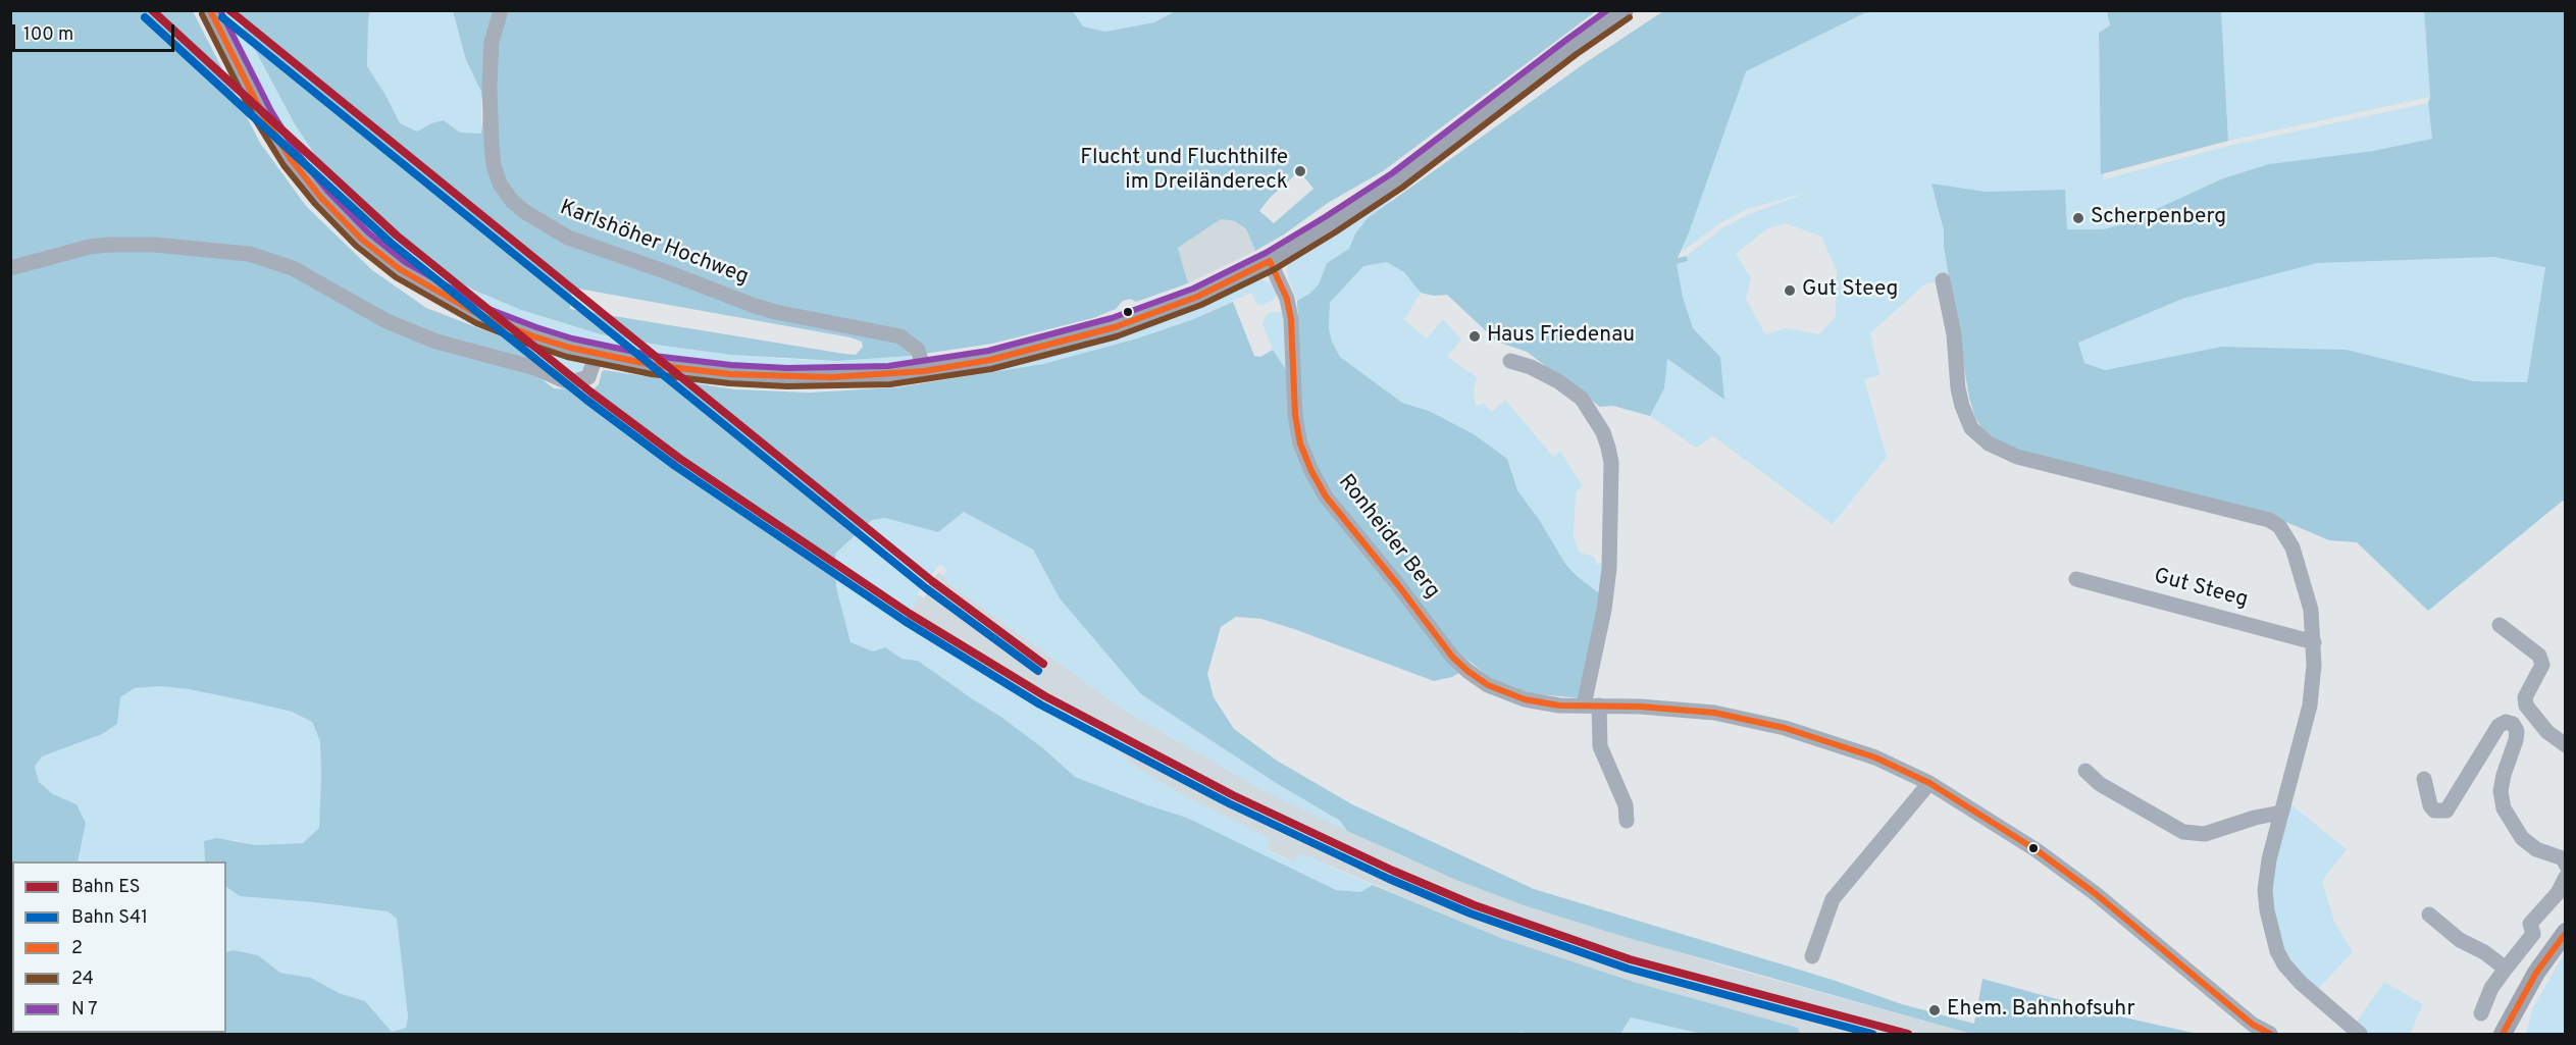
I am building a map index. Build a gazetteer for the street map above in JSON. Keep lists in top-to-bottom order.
{
  "streets": {
    "street": ["Karlshöher Hochweg", "Ronheider Berg", "Gut Steeg"]
  },
  "places": [
    "Flucht und Fluchthilfe im Dreiländereck",
    "Scherpenberg",
    "Gut Steeg",
    "Haus Friedenau",
    "Ehem. Bahnhofsuhr"
  ],
  "lines": [
    "rail line ES",
    "transit line 2",
    "transit line 24",
    "rail line S41"
  ],
  "legend": [
    "Bahn ES",
    "Bahn S41",
    "2",
    "24",
    "N 7"
  ],
  "scale_bar": "100 m"
}
